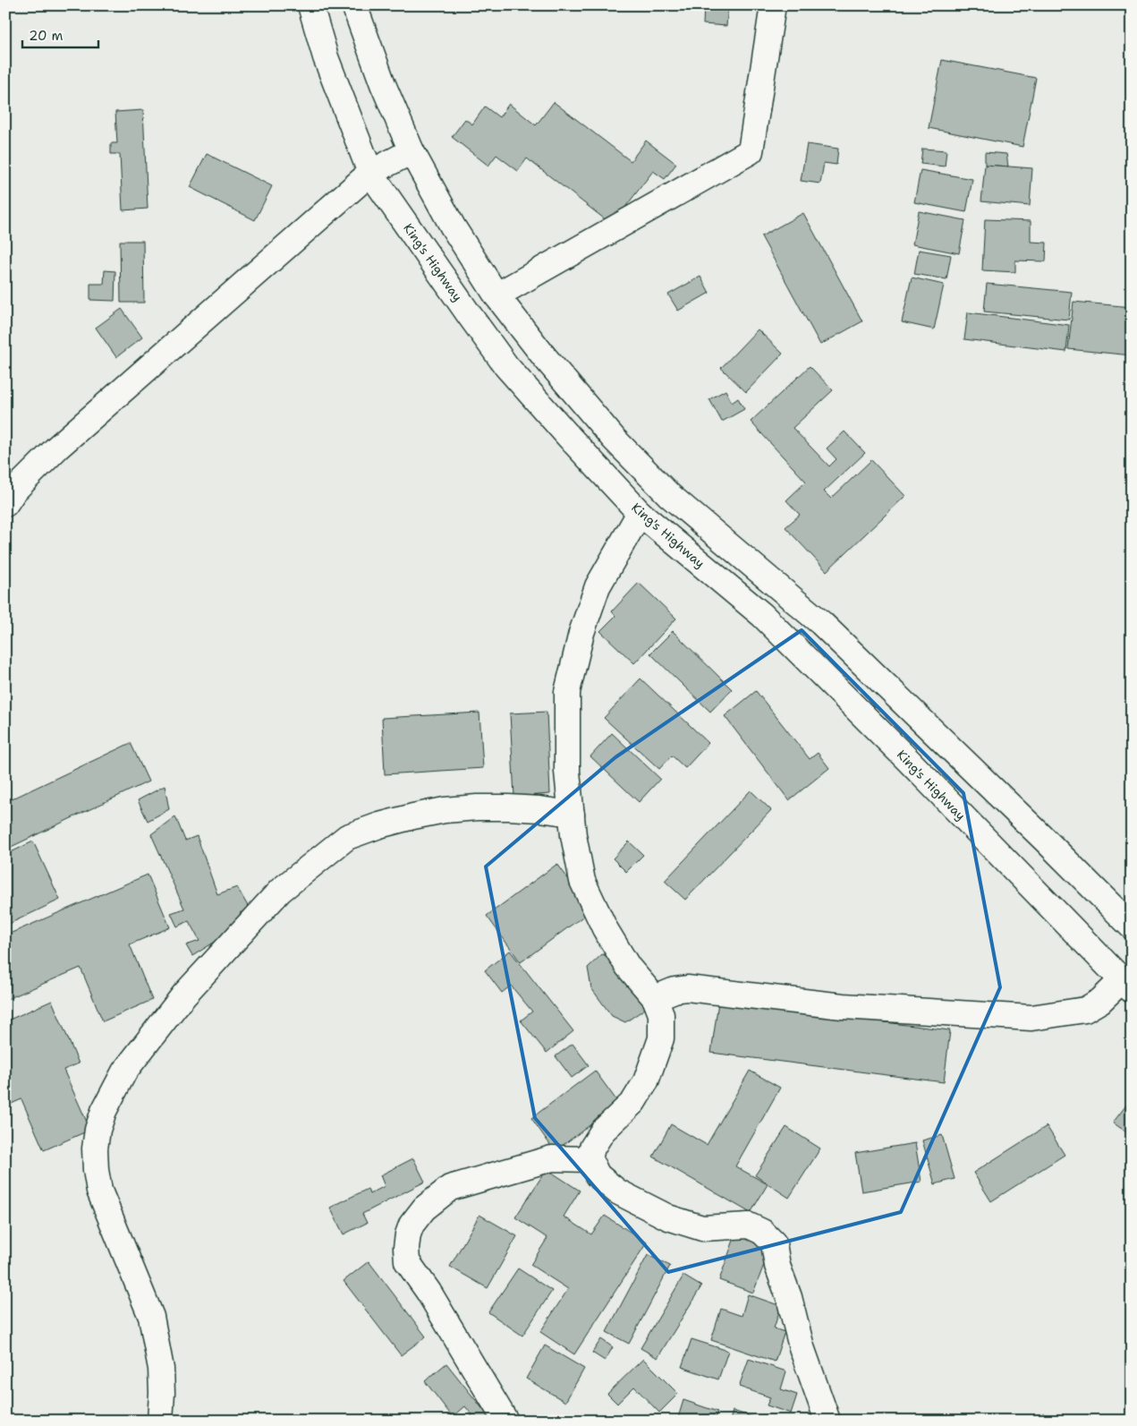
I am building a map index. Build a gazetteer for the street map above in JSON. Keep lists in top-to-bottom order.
{
  "streets": {
    "main road": ["King's Highway"]
  },
  "scale_bar": "20 m"
}
